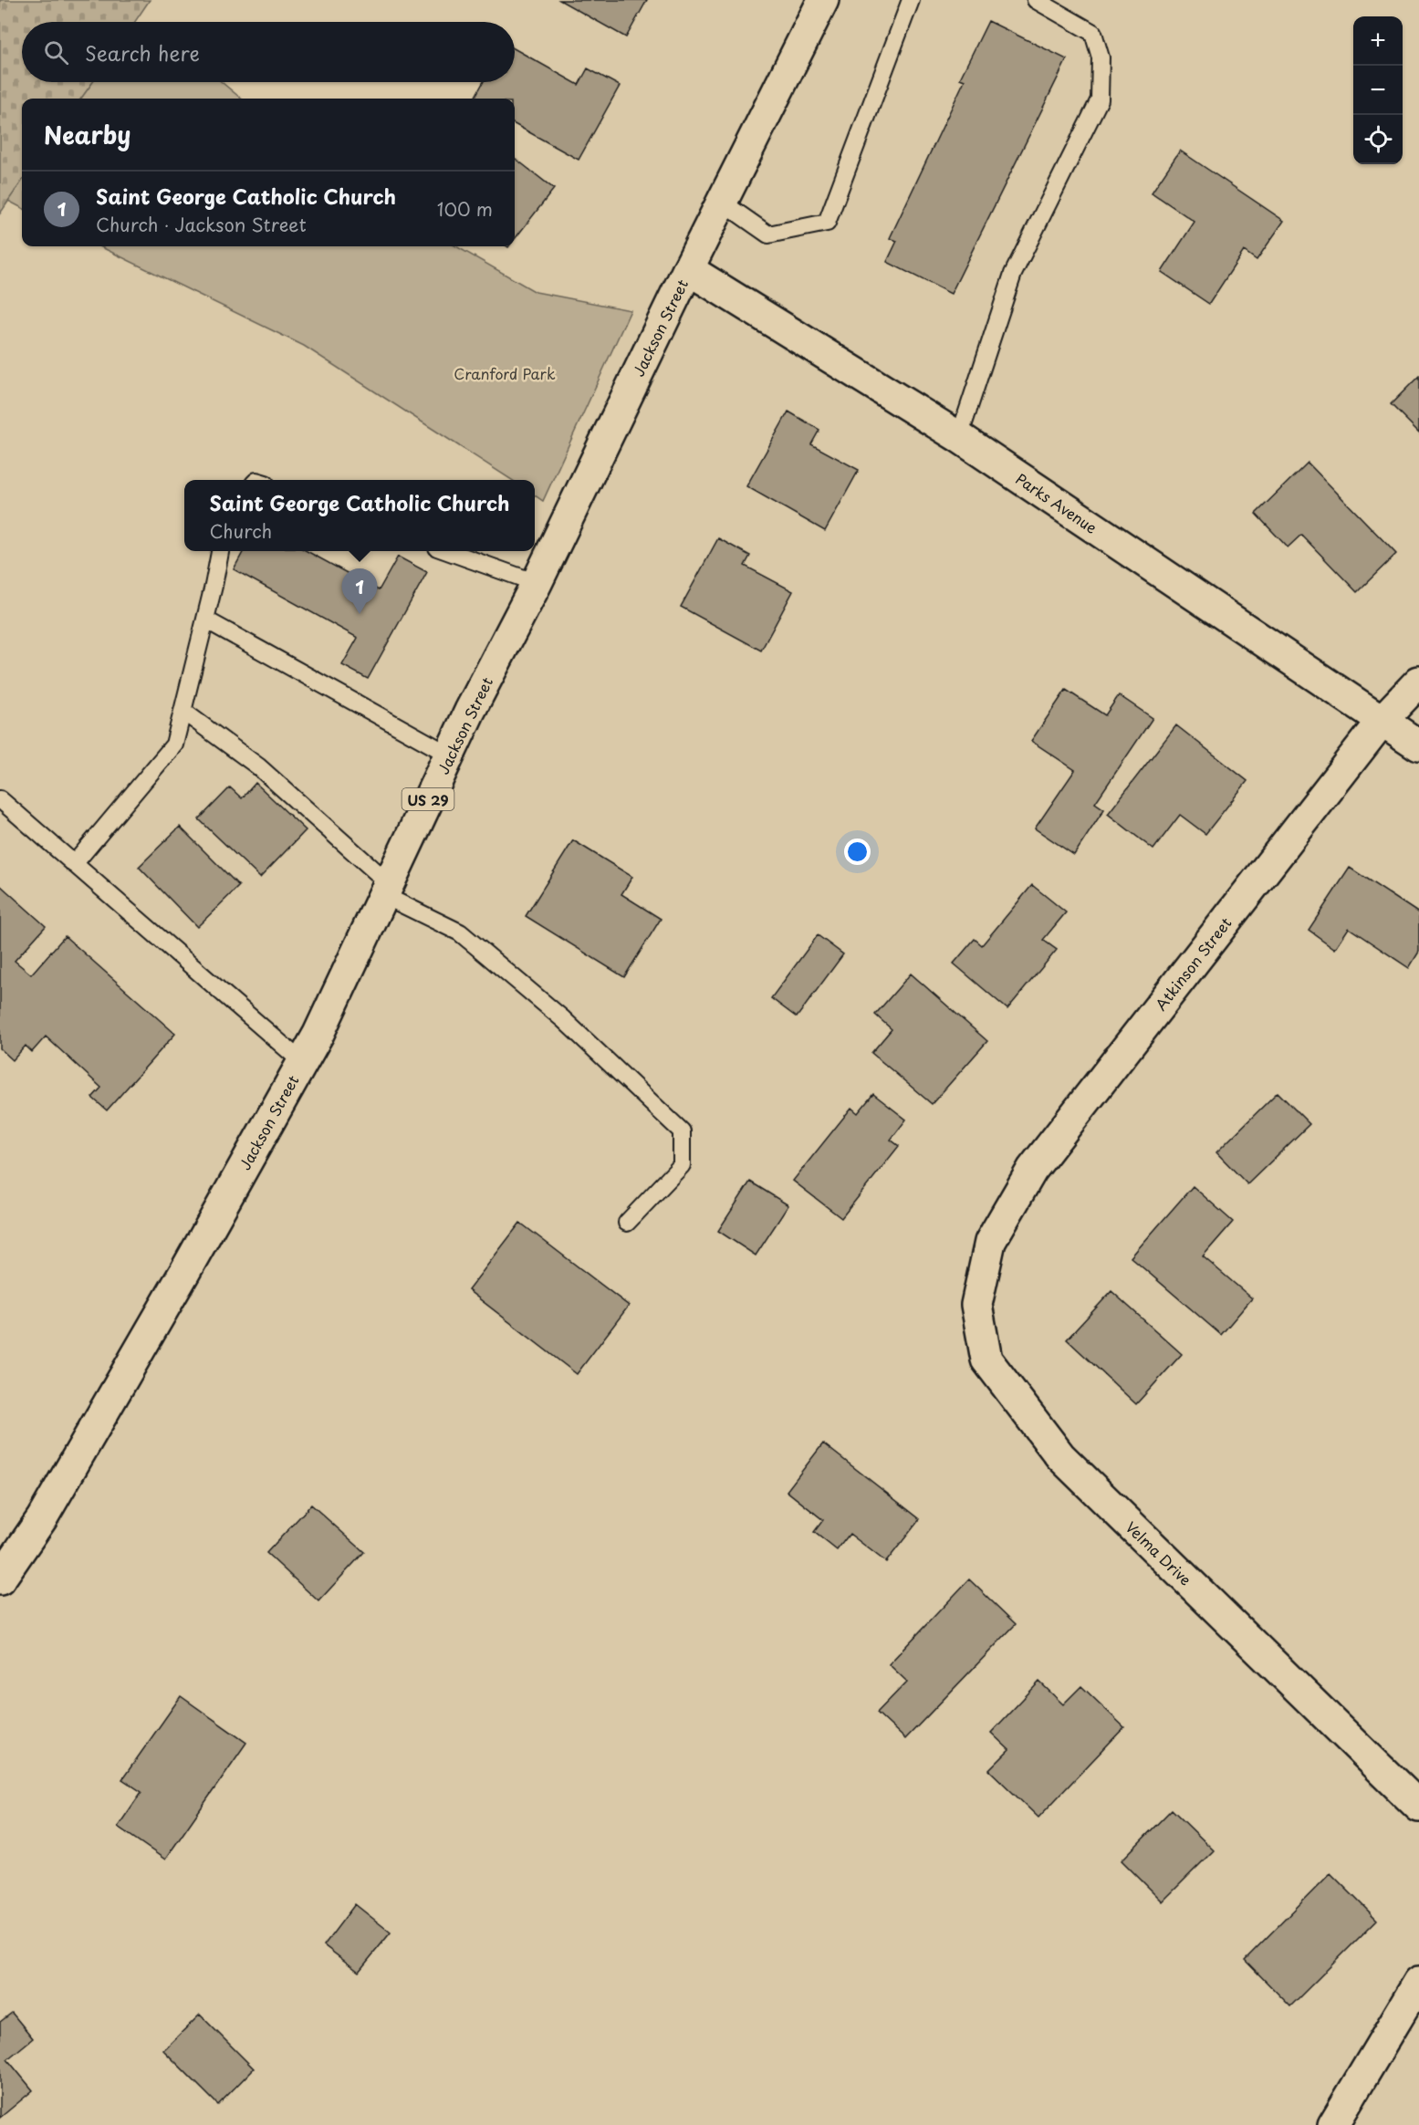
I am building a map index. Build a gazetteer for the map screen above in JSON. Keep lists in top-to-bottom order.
{
  "streets": {
    "street": [
      "Jackson Street",
      "Parks Avenue",
      "US 29",
      "Atkinson Street",
      "Velma Drive"
    ]
  },
  "crossings": [
    ["Jackson Street", "Parks Avenue"],
    ["Parks Avenue", "Atkinson Street"],
    ["Atkinson Street", "Velma Drive"]
  ],
  "parks": ["Cranford Park"],
  "page": {
    "map_buttons": ["+", "−"],
    "search": "Search here",
    "heading": "Nearby",
    "list": [
      {
        "mark": "1",
        "name": "Saint George Catholic Church",
        "note": "Church · Jackson Street",
        "value": "100 m"
      }
    ],
    "popup": ["Saint George Catholic Church", "Church"],
    "pins": "1"
  }
}
